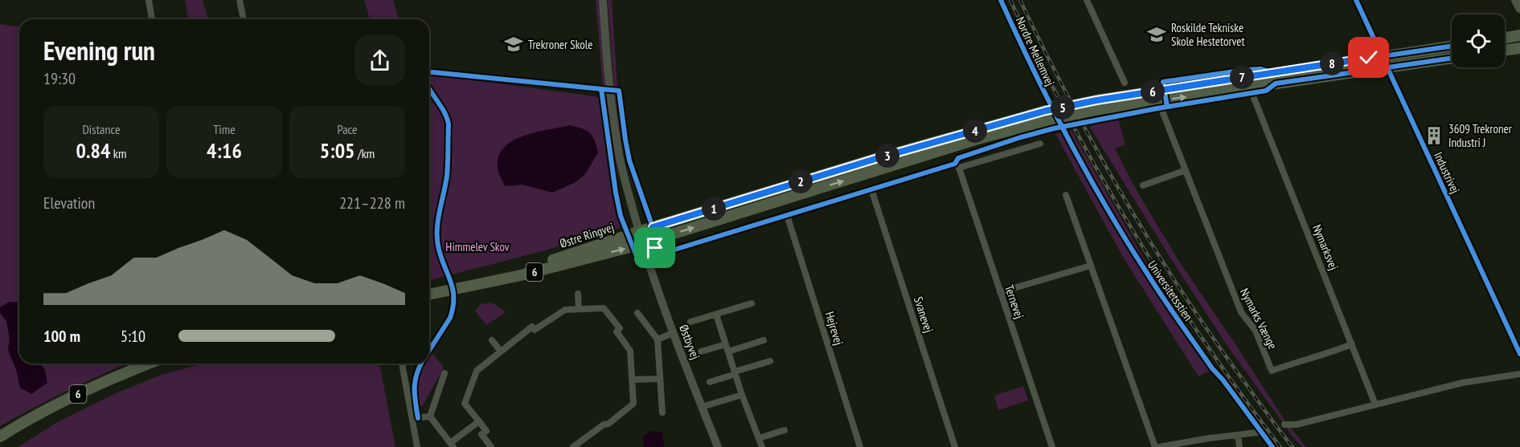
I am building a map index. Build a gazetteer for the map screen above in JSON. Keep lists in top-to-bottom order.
{
  "streets": {
    "main road": ["Østre Ringvej", "6"],
    "street": [
      "Industrivej",
      "Nymarksvej",
      "Ternevej",
      "Svanevej",
      "Nymarks Vænge",
      "Hejrevej",
      "Østbyvej"
    ],
    "cycle path": ["Nordre Mellemvej"]
  },
  "crossings": [
    ["Industrivej", "Østre Ringvej"],
    ["Østre Ringvej", "Østbyvej"],
    ["Nymarksvej", "Nymarks Vænge"]
  ],
  "parks": ["Himmelev Skov"],
  "places": {
    "school or university": ["Roskilde Tekniske Skole Hestetorvet", "Trekroner Skole"],
    "building": ["3609 Trekroner Industri J"]
  },
  "page": {
    "heading": ["Evening run", "19:30"],
    "pins": [
      "8",
      "7",
      "6",
      "5",
      "4",
      "3",
      "2",
      "1"
    ],
    "stats": [
      ["Distance", "0.84 km"],
      ["Time", "4:16"],
      ["Pace", "5:05 /km"]
    ],
    "chart": ["Elevation", "221–228 m"],
    "list": [
      {
        "name": "100 m",
        "note": "5:10"
      }
    ]
  }
}
